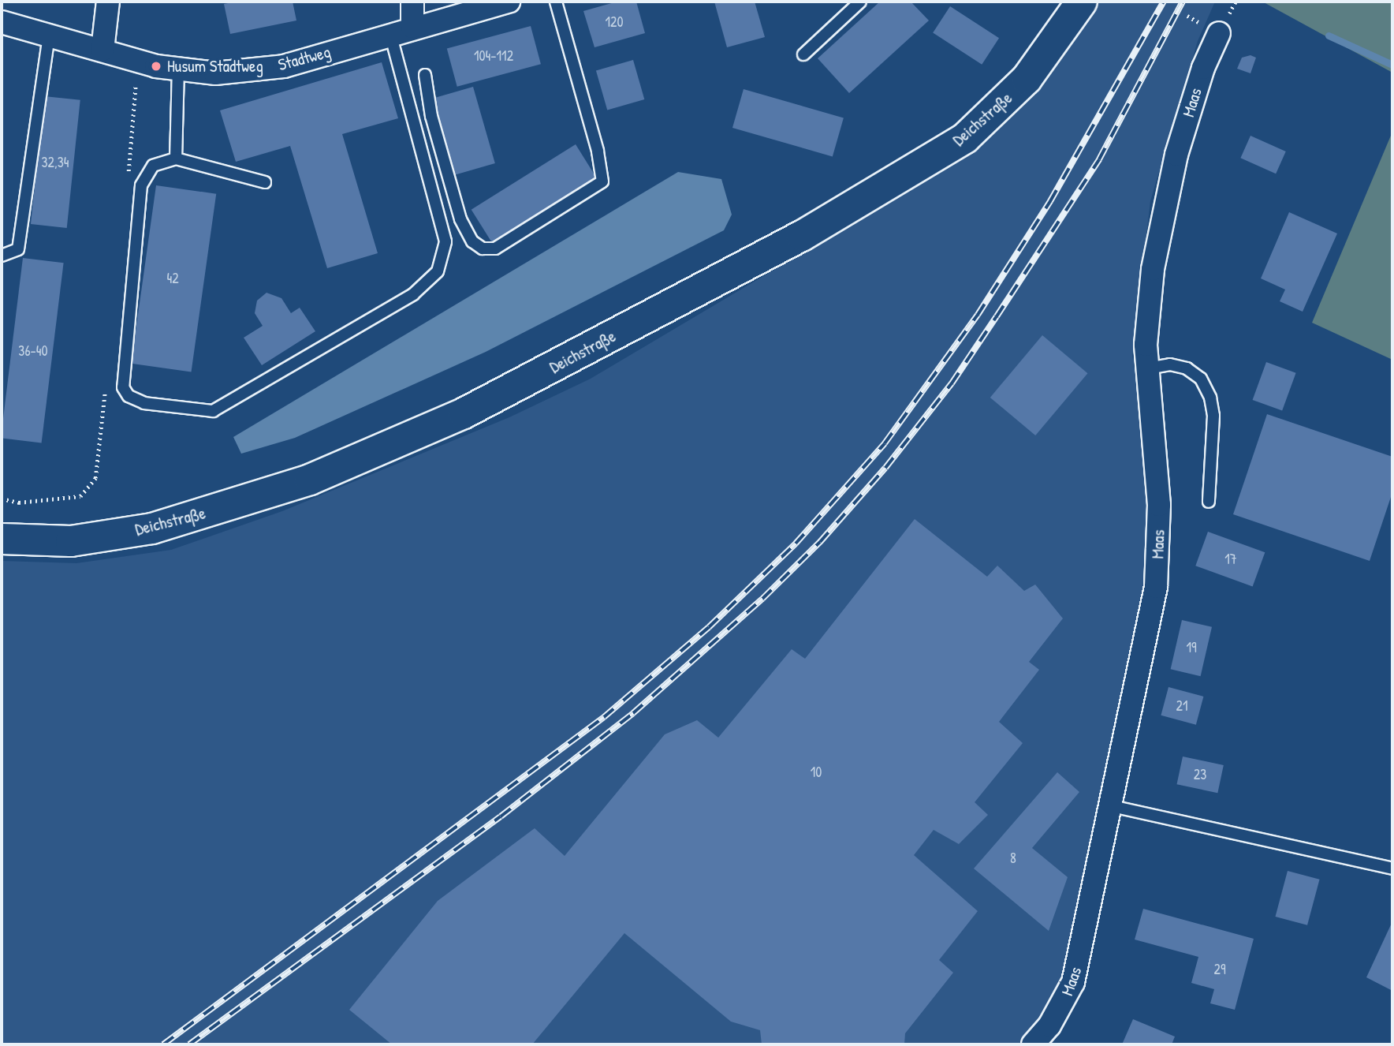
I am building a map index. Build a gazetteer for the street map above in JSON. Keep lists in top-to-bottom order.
{
  "streets": {
    "main road": ["Deichstraße"],
    "street": ["Stadtweg", "Maas"]
  },
  "places": ["Husum Stadtweg"],
  "house_numbers": [
    "120",
    "104-112",
    "32,34",
    "42",
    "36-40",
    "17",
    "19",
    "21",
    "10",
    "23",
    "8",
    "29"
  ]
}
